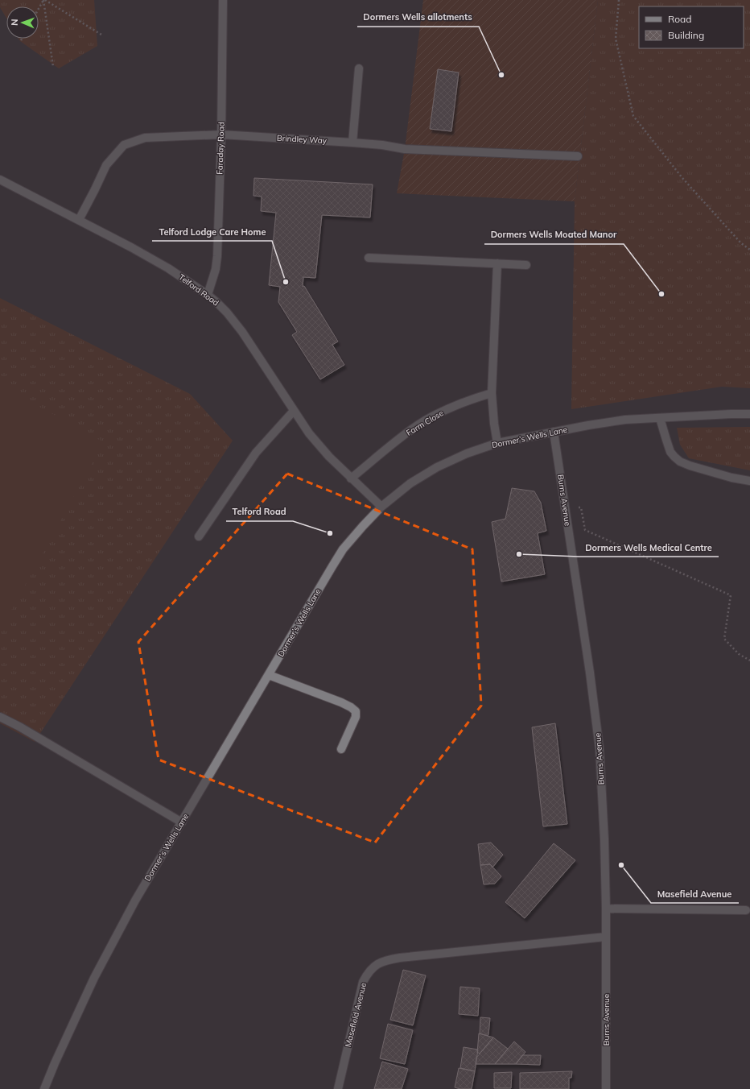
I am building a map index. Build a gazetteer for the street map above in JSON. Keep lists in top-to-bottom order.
{
  "streets": {
    "street": [
      "Brindley Way",
      "Faraday Road",
      "Telford Road",
      "Farm Close",
      "Dormer’s Wells Lane",
      "Burns Avenue",
      "Masefield Avenue"
    ]
  },
  "crossings": [
    ["Brindley Way", "Faraday Road"],
    ["Brindley Way", "Telford Road"],
    ["Faraday Road", "Telford Road"],
    ["Telford Road", "Farm Close"],
    ["Telford Road", "Dormer’s Wells Lane"],
    ["Dormer’s Wells Lane", "Burns Avenue"],
    ["Burns Avenue", "Masefield Avenue"]
  ],
  "places": [
    "Dormers Wells allotments",
    "Telford Lodge Care Home",
    "Dormers Wells Moated Manor",
    "Telford Road",
    "Dormers Wells Medical Centre",
    "Masefield Avenue"
  ],
  "legend": ["Road", "Building"],
  "north": "left"
}
